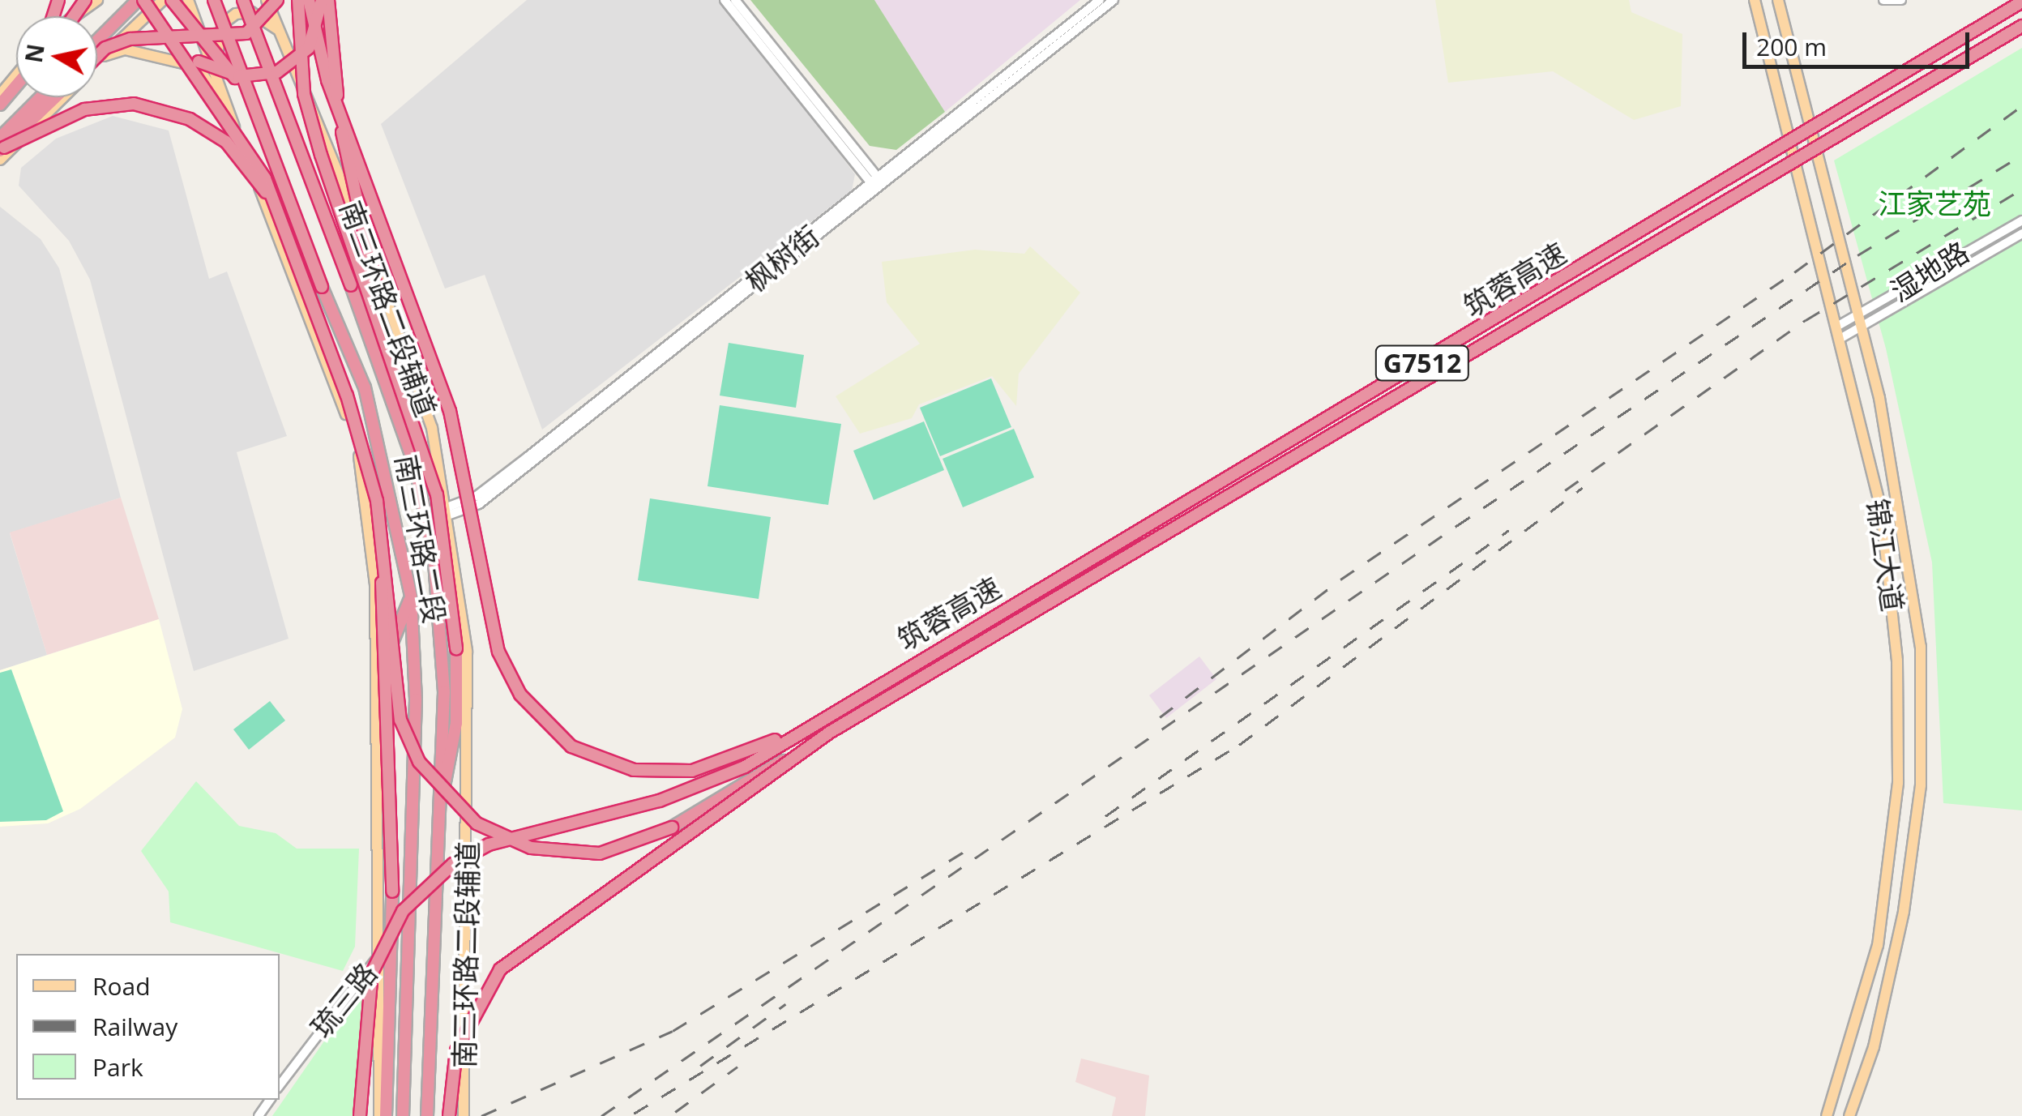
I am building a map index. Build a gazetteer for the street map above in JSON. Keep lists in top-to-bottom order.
{
  "streets": {
    "highway": ["筑蓉高速", "G7512", "南三环路二段"],
    "main road": ["南三环路二段辅道", "锦江大道"],
    "street": ["枫树街", "湿地路", "琉三路"]
  },
  "crossings": [
    ["枫树街", "南三环路二段辅道"],
    ["湿地路", "锦江大道"]
  ],
  "parks": ["江家艺苑"],
  "legend": ["Road", "Railway", "Park"],
  "scale_bar": "200 m",
  "north": "left"
}
